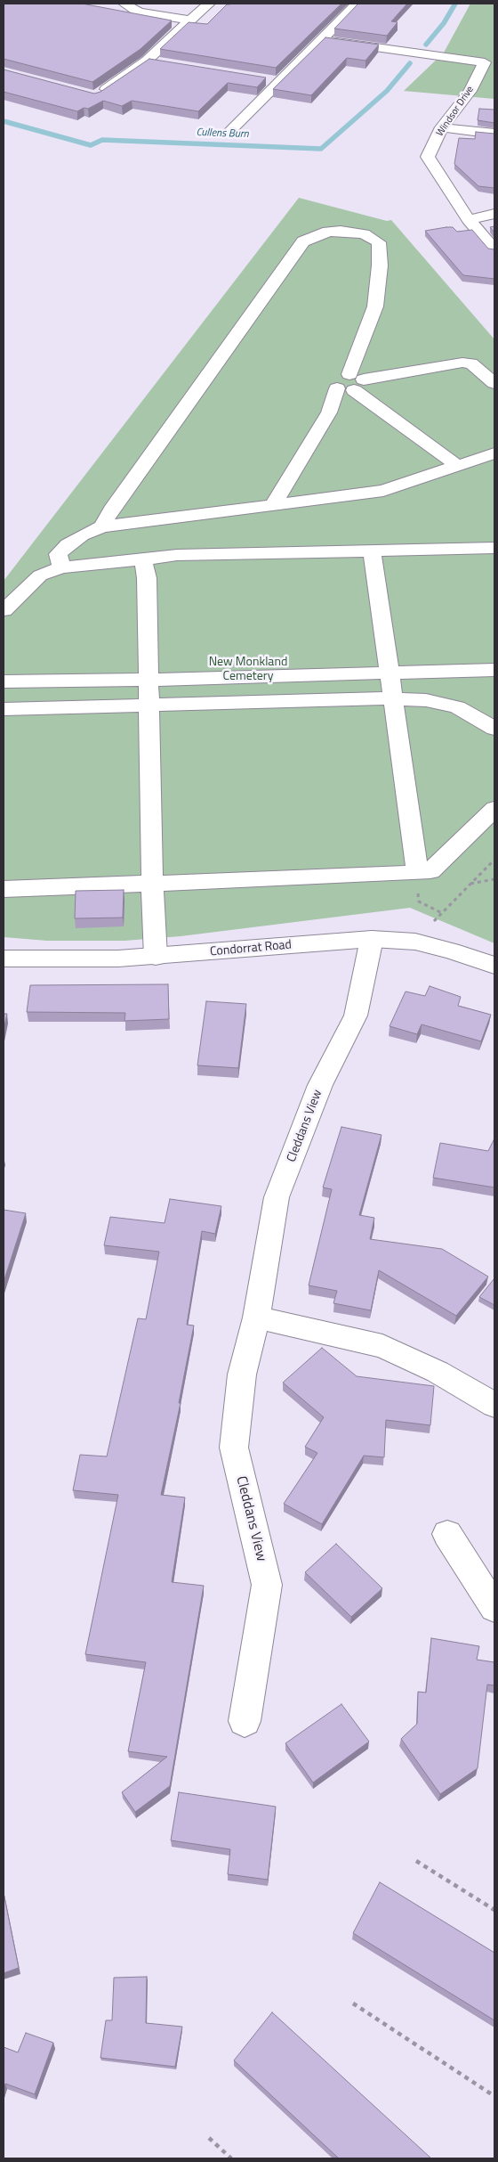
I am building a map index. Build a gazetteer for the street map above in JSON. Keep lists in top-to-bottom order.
{
  "streets": {
    "street": ["Windsor Drive", "Condorrat Road", "Cleddans View"]
  },
  "crossings": [
    ["Condorrat Road", "Cleddans View"]
  ],
  "water": ["Cullens Burn"],
  "parks": ["New Monkland Cemetery"]
}
